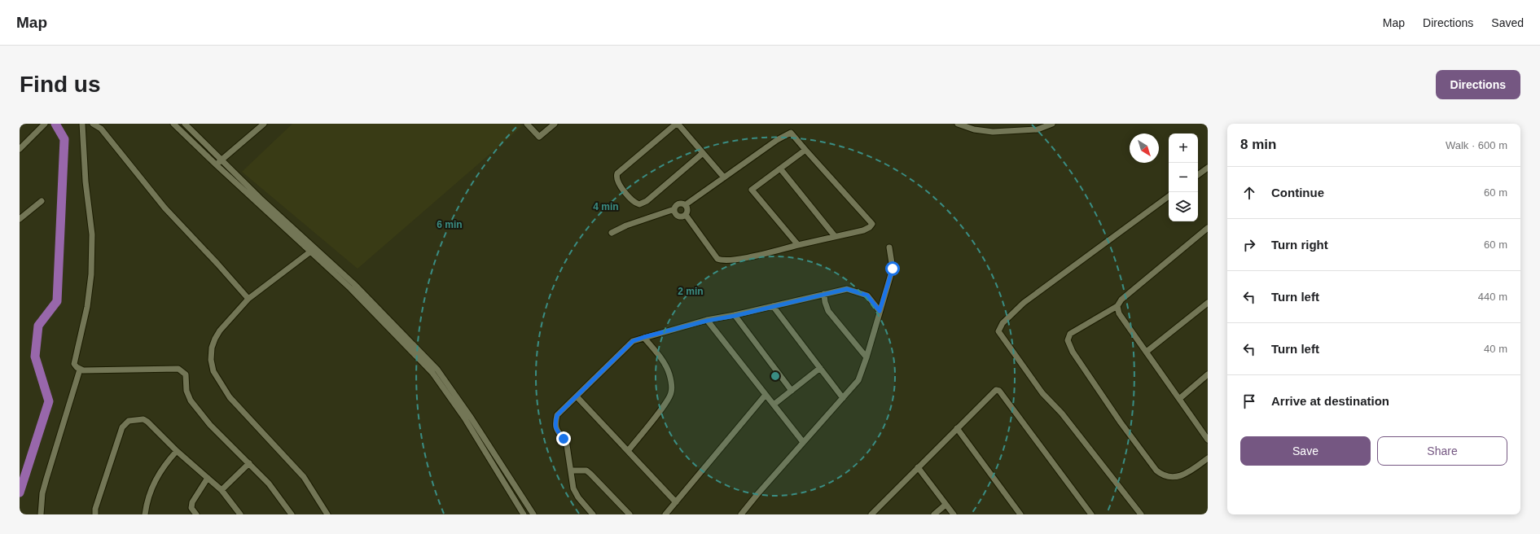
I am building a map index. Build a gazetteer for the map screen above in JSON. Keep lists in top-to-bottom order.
{
  "north": "bottom right",
  "page": {
    "header": "Map",
    "nav": ["Map", "Directions", "Saved"],
    "buttons": [
      "Directions",
      ["Save", "Share"]
    ],
    "title": "Find us",
    "heading": ["8 min", "Walk · 600 m"],
    "map_buttons": ["+", "−"],
    "list": [
      ["Continue", "60 m"],
      ["Turn right", "60 m"],
      ["Turn left", "440 m"],
      ["Turn left", "40 m"],
      "Arrive at destination"
    ]
  },
  "rings": ["4 min", "6 min", "2 min"]
}
